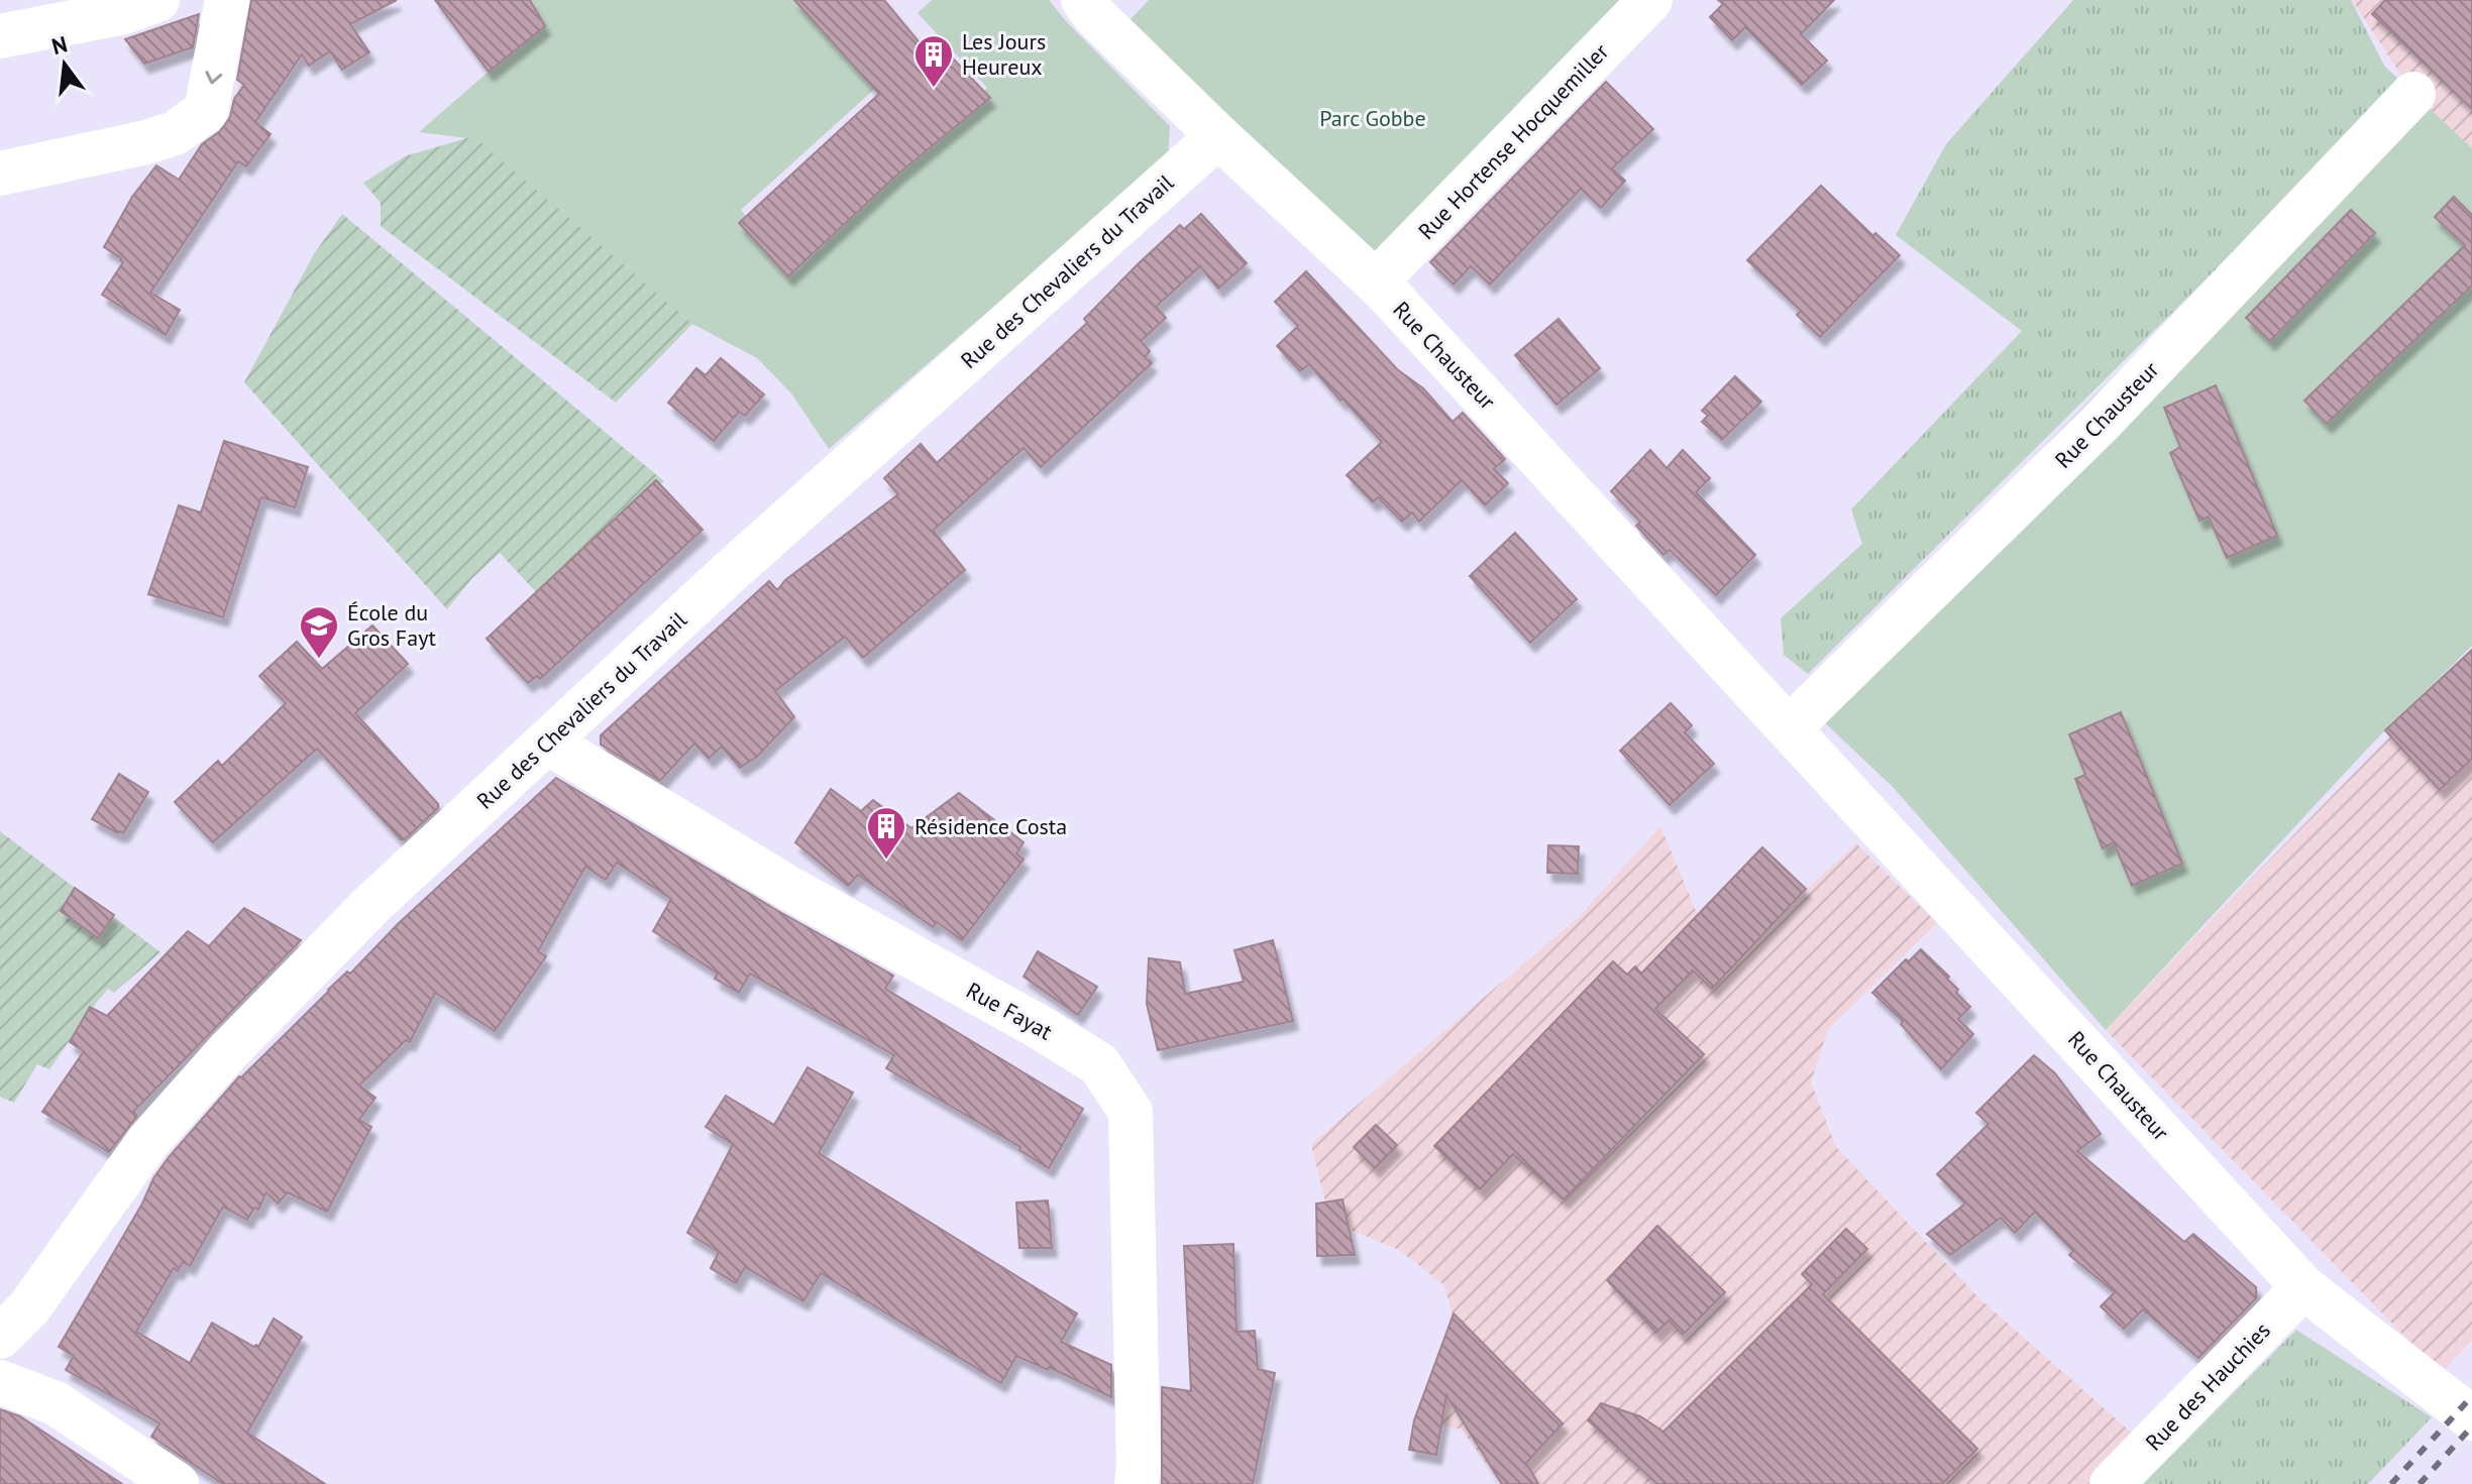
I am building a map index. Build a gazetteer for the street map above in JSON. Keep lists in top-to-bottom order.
{
  "streets": {
    "street": [
      "Rue Hortense Hocquemiller",
      "Rue des Chevaliers du Travail",
      "Rue Chausteur",
      "Rue Fayat",
      "Rue des Hauchies"
    ]
  },
  "crossings": [
    ["Rue Hortense Hocquemiller", "Rue Chausteur"],
    ["Rue des Chevaliers du Travail", "Rue Chausteur"],
    ["Rue des Chevaliers du Travail", "Rue Fayat"],
    ["Rue Chausteur", "Rue des Hauchies"]
  ],
  "parks": ["Parc Gobbe"],
  "places": {
    "building": ["Les Jours Heureux", "Résidence Costa"],
    "school or university": ["École du Gros Fayt"]
  },
  "north": "top"
}
